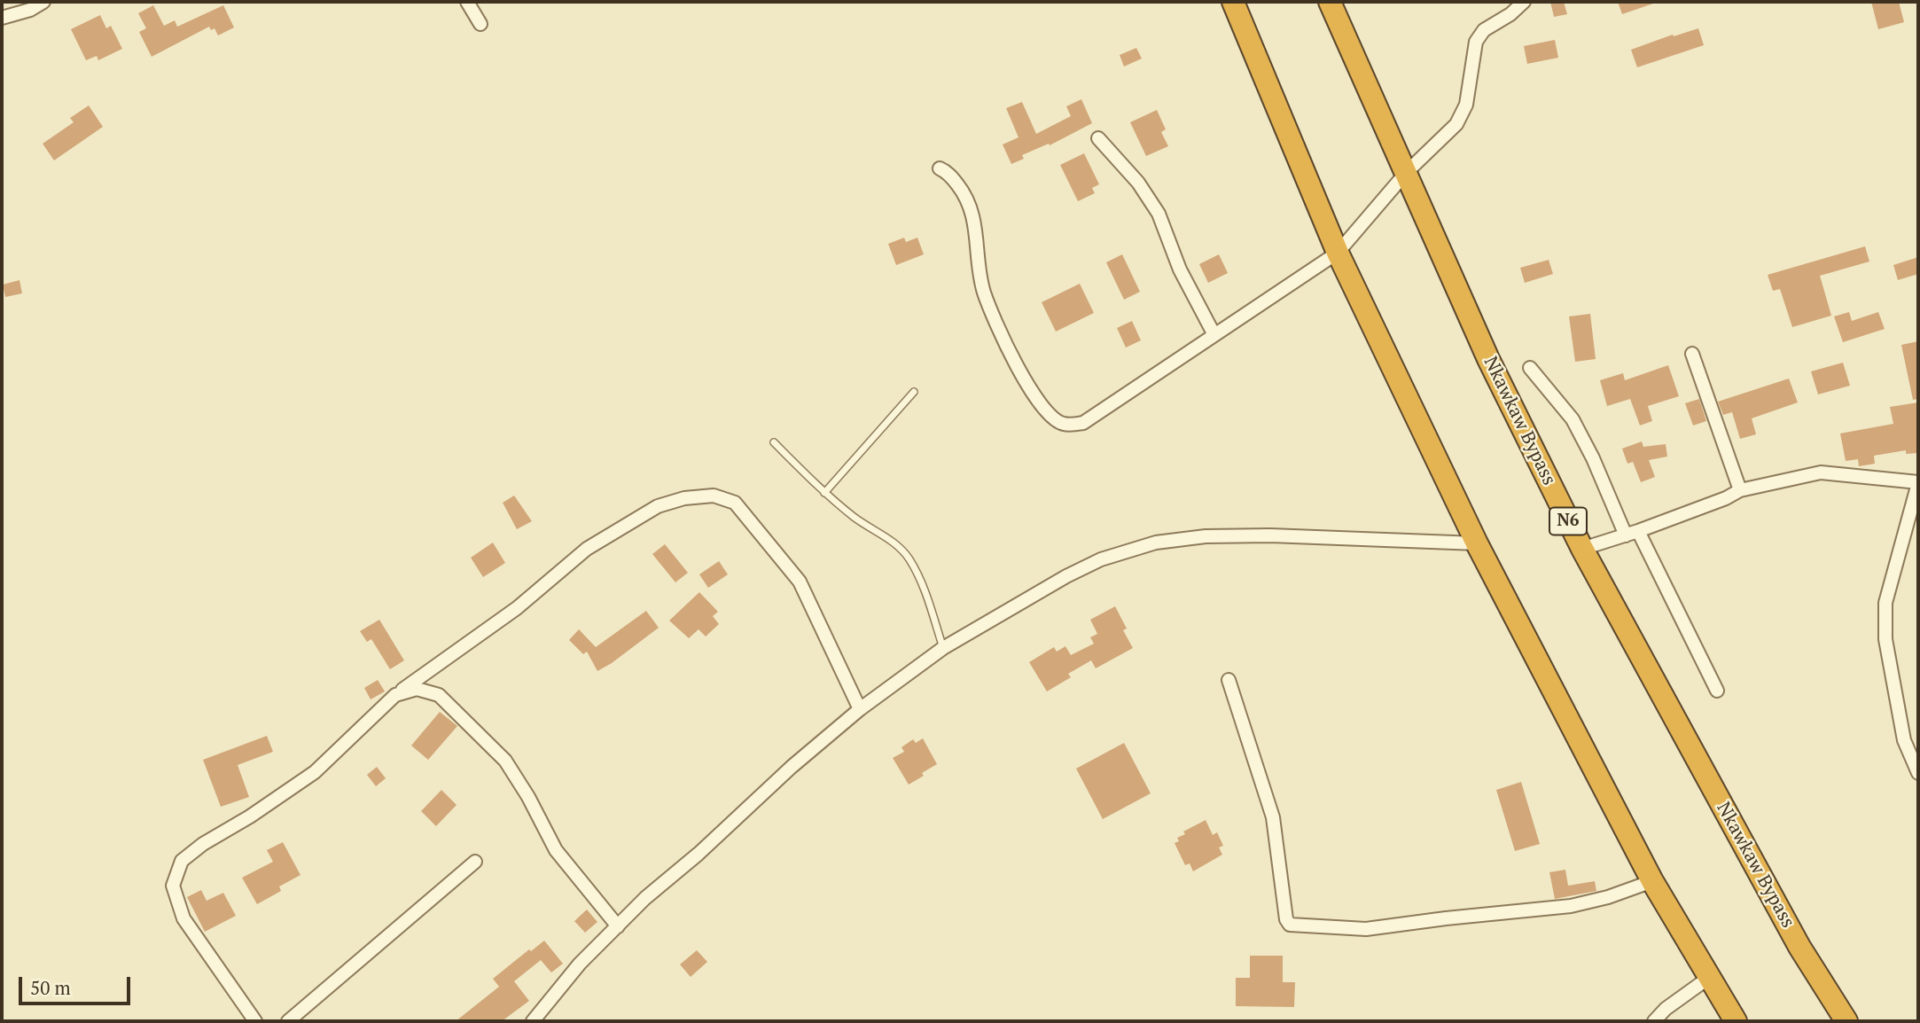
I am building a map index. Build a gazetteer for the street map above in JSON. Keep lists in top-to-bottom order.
{
  "streets": {
    "highway": ["Nkawkaw Bypass", "N6"]
  },
  "scale_bar": "50 m"
}
